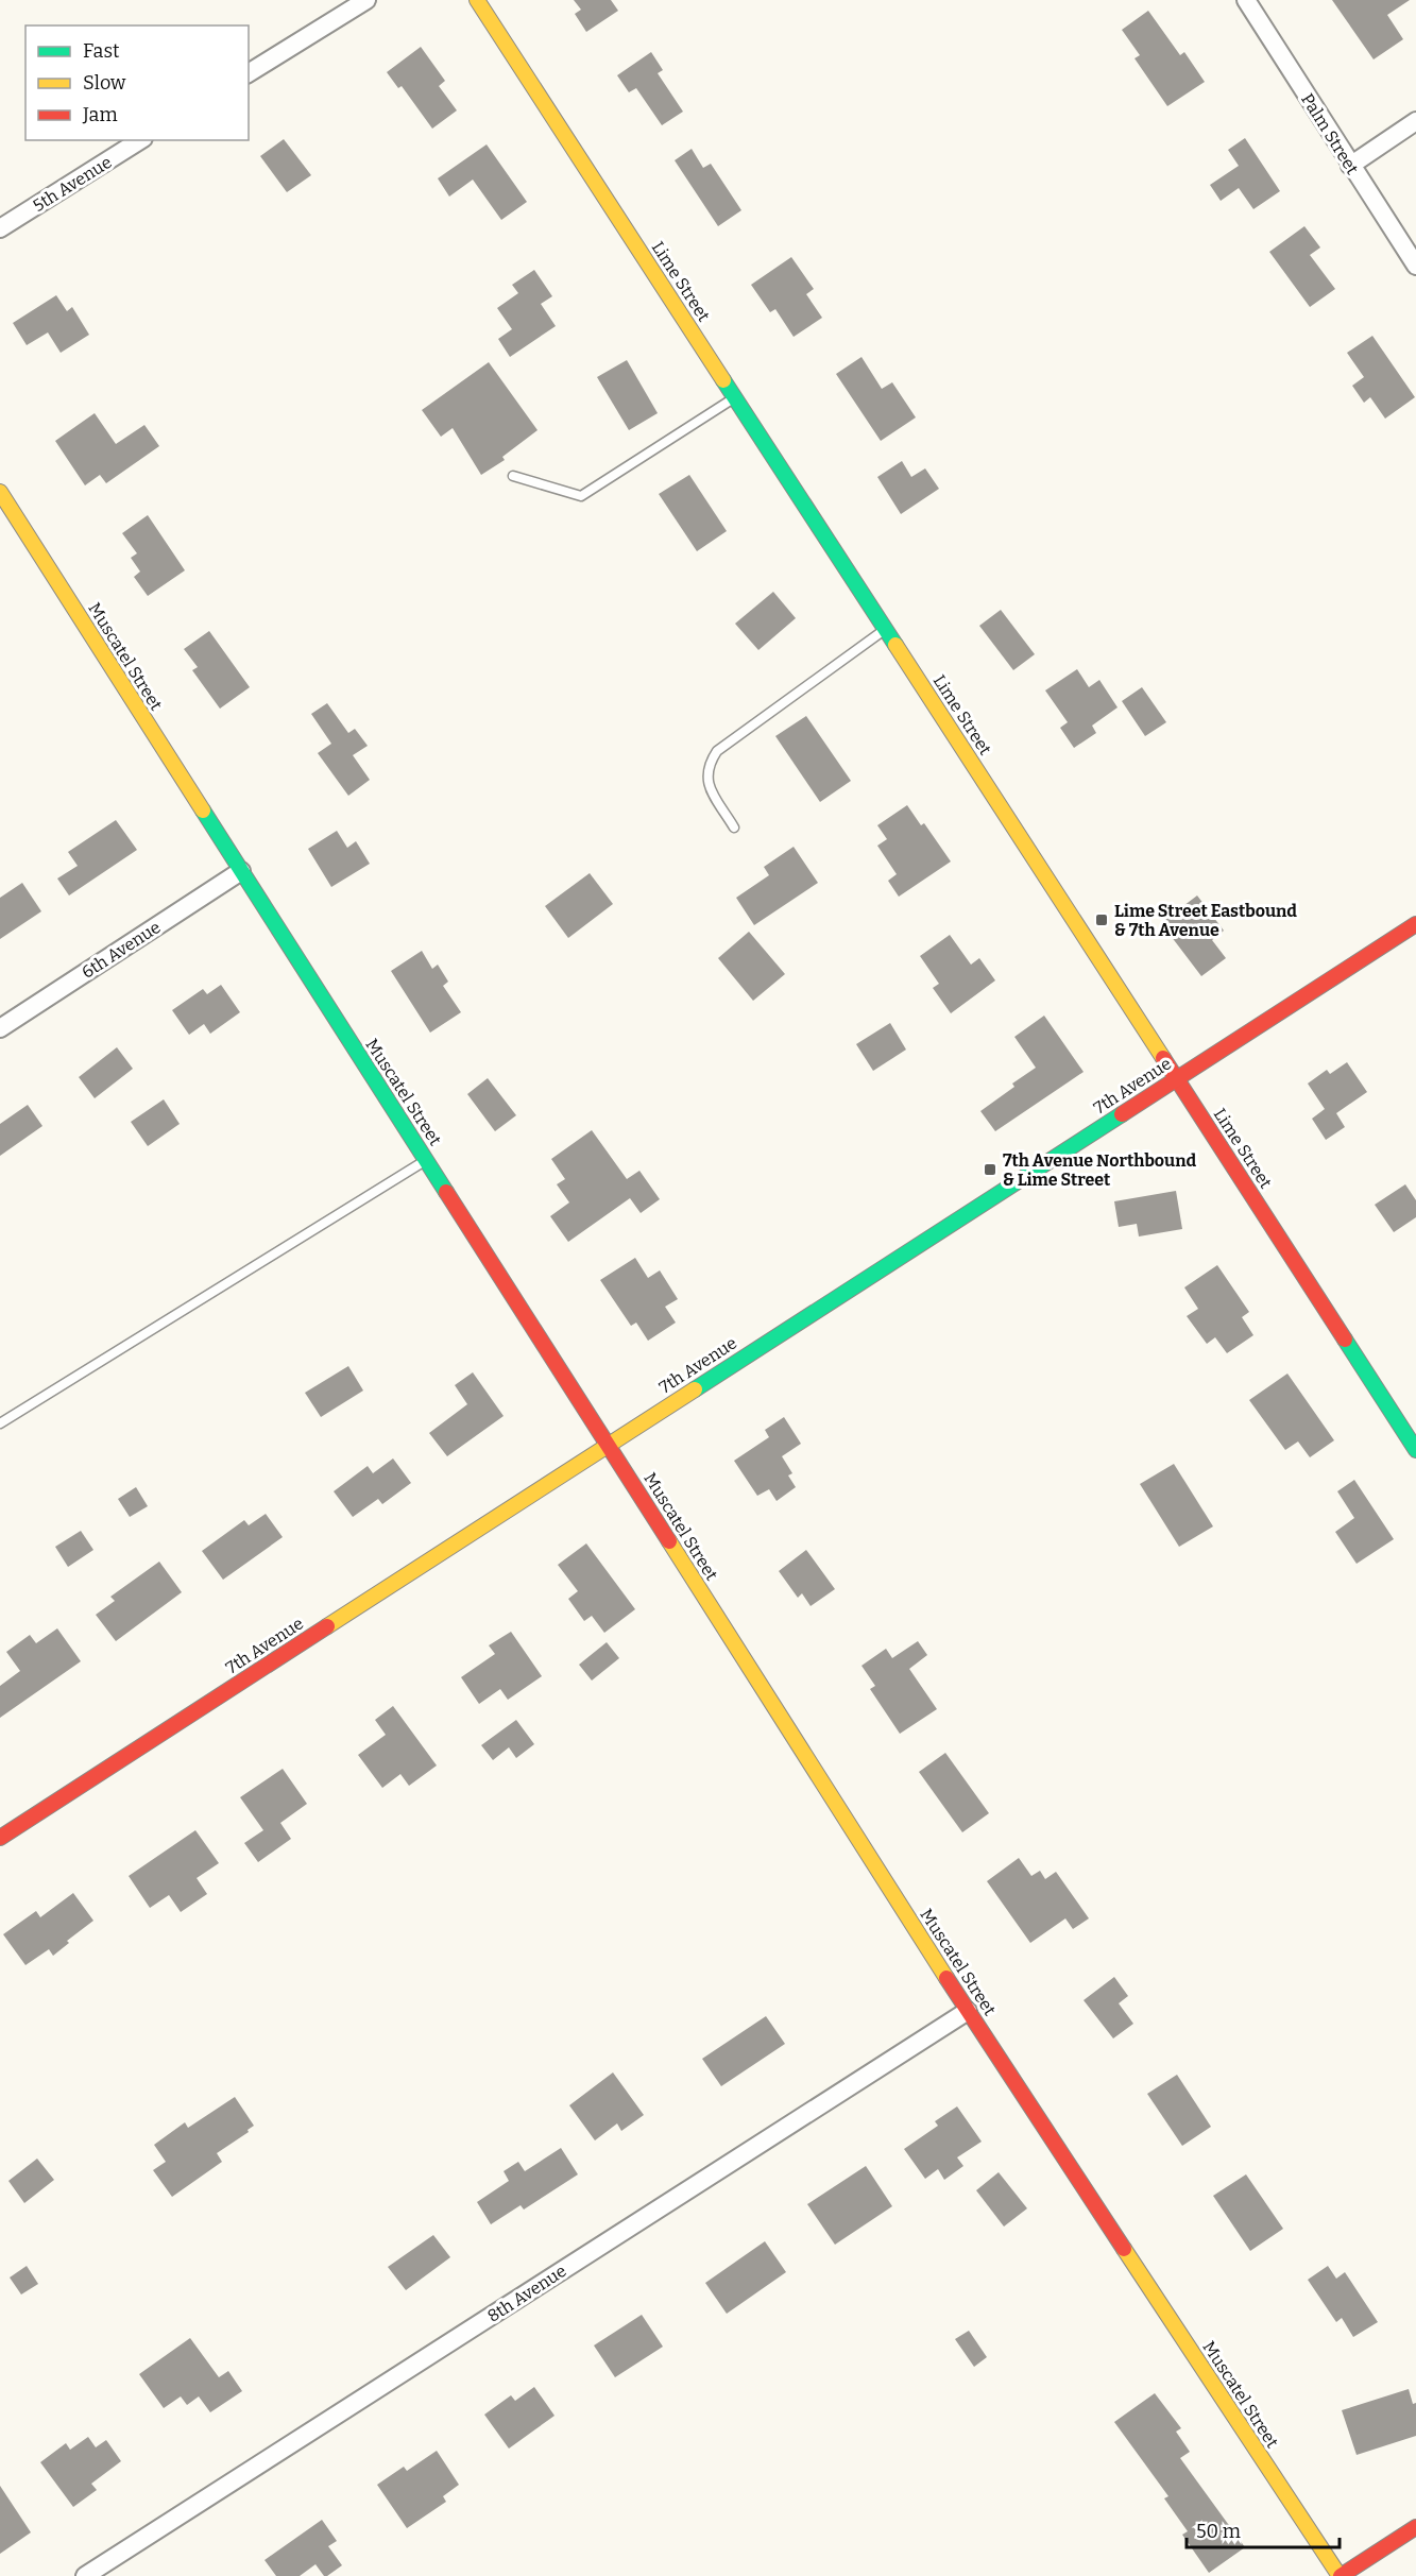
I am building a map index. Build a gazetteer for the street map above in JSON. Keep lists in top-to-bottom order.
{
  "streets": {
    "street": [
      "Palm Street",
      "5th Avenue",
      "Lime Street",
      "Muscatel Street",
      "6th Avenue",
      "7th Avenue",
      "8th Avenue"
    ]
  },
  "crossings": [
    ["Lime Street", "7th Avenue"],
    ["Muscatel Street", "6th Avenue"],
    ["Muscatel Street", "7th Avenue"],
    ["Muscatel Street", "8th Avenue"]
  ],
  "places": {
    "transit": ["Lime Street Eastbound & 7th Avenue", "7th Avenue Northbound & Lime Street"]
  },
  "legend": ["Fast", "Slow", "Jam"],
  "scale_bar": "50 m"
}
